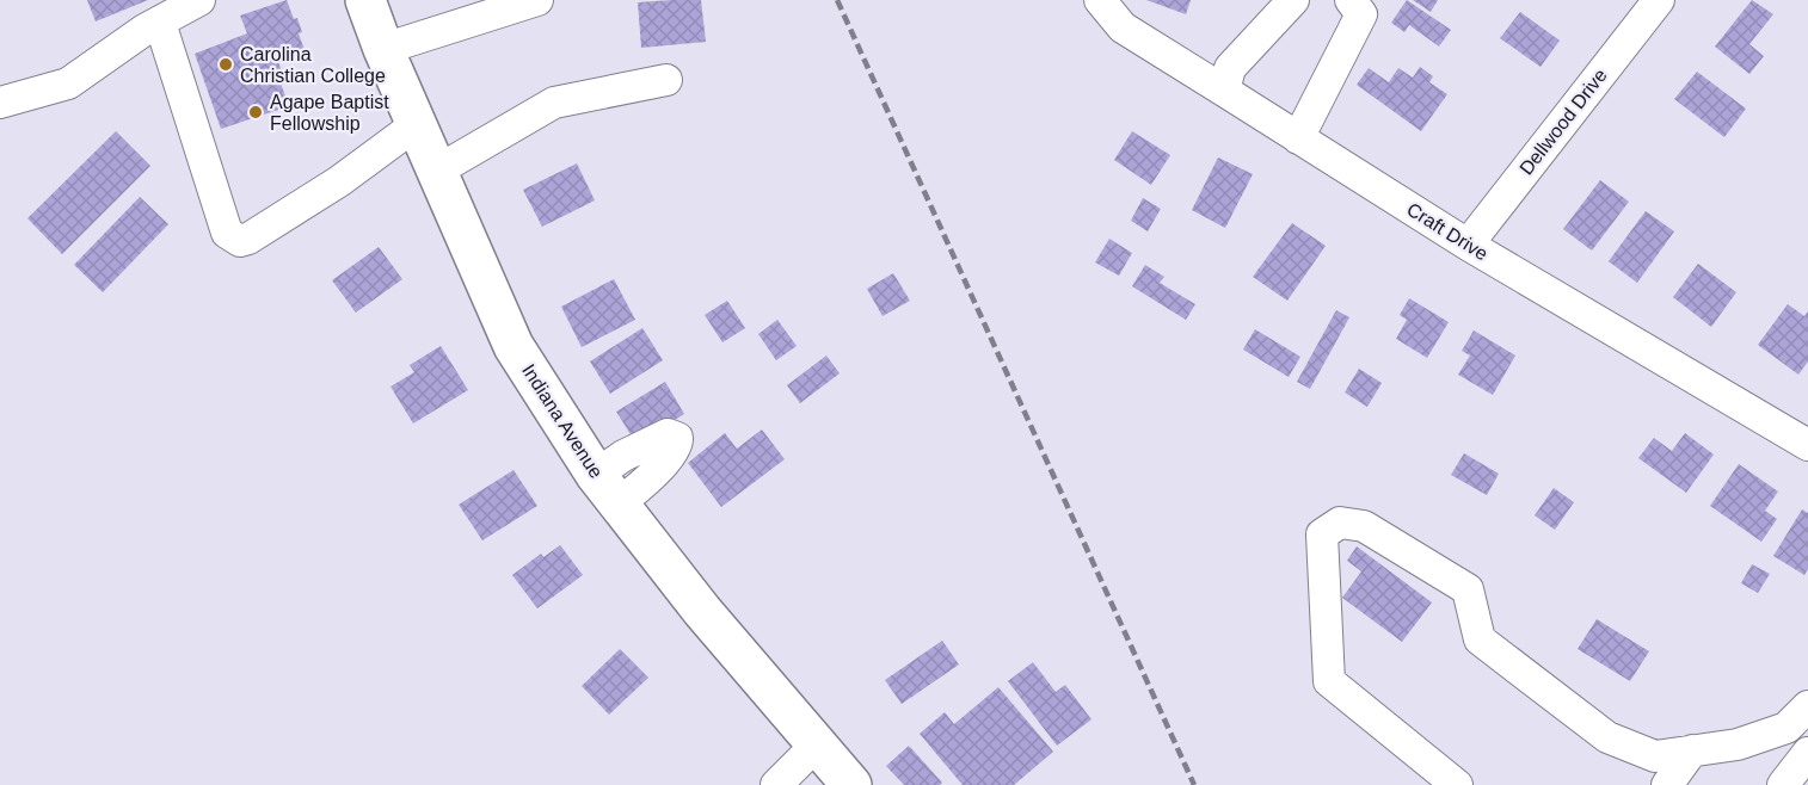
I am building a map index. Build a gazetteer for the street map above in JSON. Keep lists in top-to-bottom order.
{
  "streets": {
    "main road": ["Indiana Avenue"],
    "street": ["Dellwood Drive", "Craft Drive"]
  },
  "crossings": [
    ["Dellwood Drive", "Craft Drive"]
  ],
  "places": ["Carolina Christian College", "Agape Baptist Fellowship"]
}
